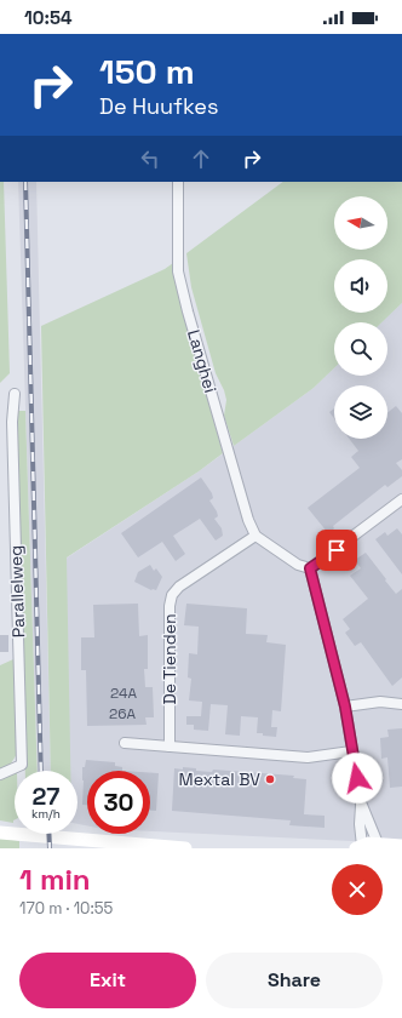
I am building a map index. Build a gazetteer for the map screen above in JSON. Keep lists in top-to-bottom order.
{
  "streets": {
    "street": ["Langhei", "Parallelweg", "De Tienden"]
  },
  "crossings": [
    ["Langhei", "De Tienden"]
  ],
  "places": ["Mextal BV"],
  "house_numbers": ["24A", "26A"],
  "north": "left",
  "page": {
    "status": "10:54",
    "turn": ["150 m", "De Huufkes"],
    "speed": "27 km/h",
    "limit": "30",
    "heading": ["1 min", "170 m · 10:55"],
    "buttons": ["Exit", "Share"]
  }
}
